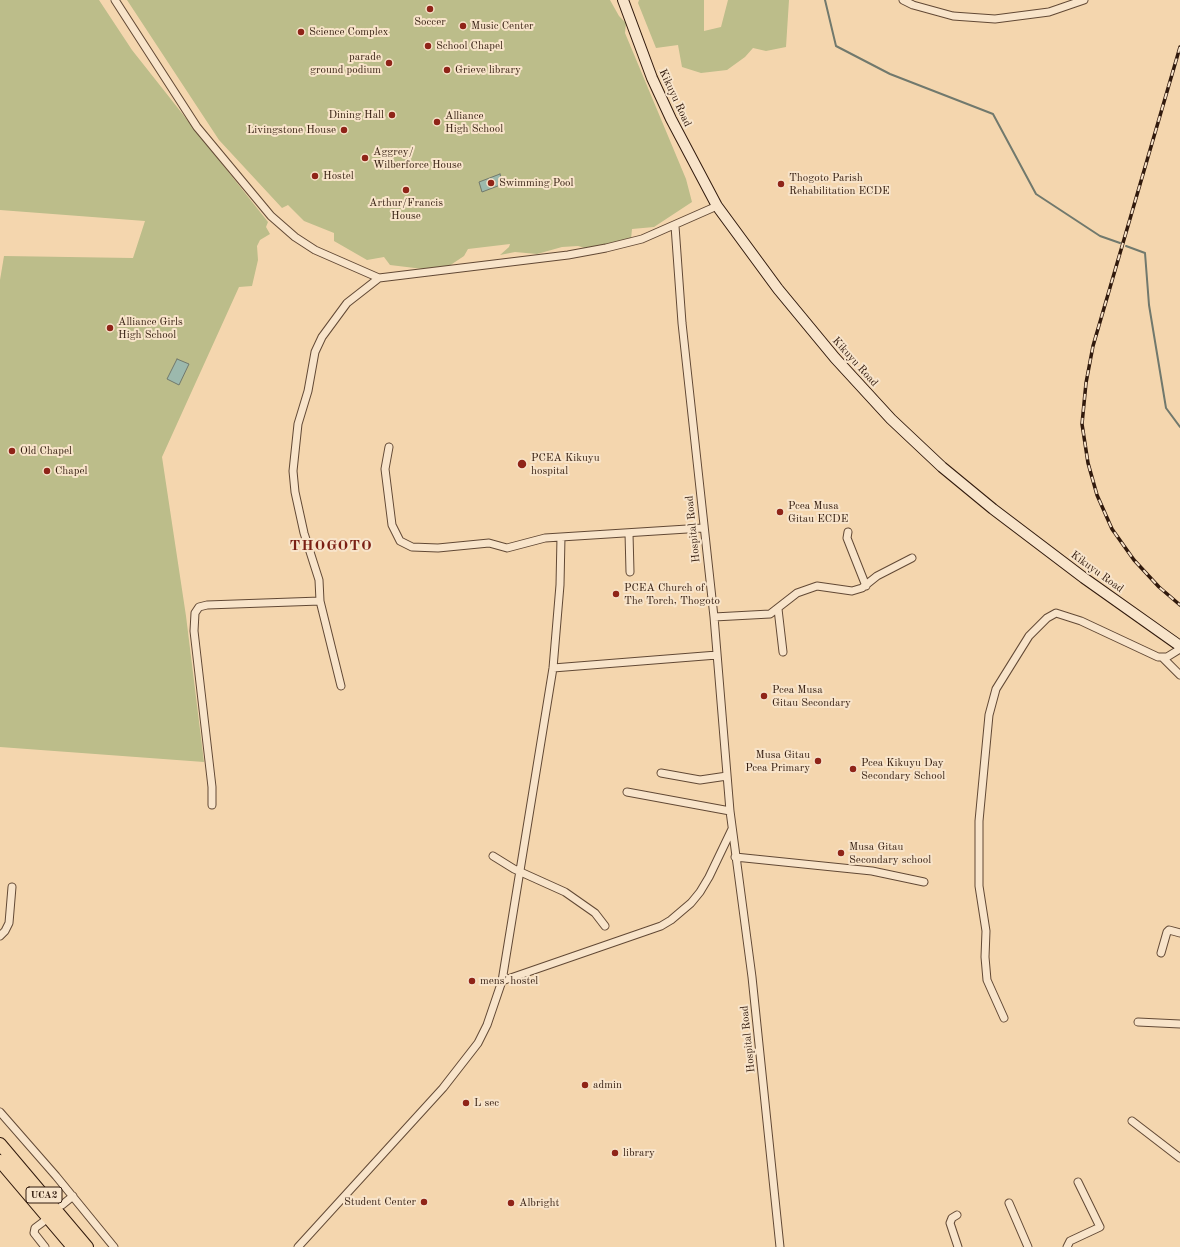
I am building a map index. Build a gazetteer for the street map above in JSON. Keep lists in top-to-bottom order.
{
  "streets": {
    "highway": ["UCA2"],
    "main road": ["Kikuyu Road"],
    "street": ["Hospital Road"]
  },
  "districts": ["THOGOTO"],
  "places": [
    "Soccer",
    "Music Center",
    "Science Complex",
    "School Chapel",
    "parade ground podium",
    "Grieve library",
    "Dining Hall",
    "Alliance High School",
    "Livingstone House",
    "Aggrey/ Wilberforce House",
    "Hostel",
    "Swimming Pool",
    "Thogoto Parish Rehabilitation ECDE",
    "Arthur/Francis House",
    "Alliance Girls High School",
    "Old Chapel",
    "PCEA Kikuyu hospital",
    "Chapel",
    "Pcea Musa Gitau ECDE",
    "PCEA Church of The Torch, Thogoto",
    "Pcea Musa Gitau Secondary",
    "Musa Gitau Pcea Primary",
    "Pcea Kikuyu Day Secondary School",
    "Musa Gitau Secondary school",
    "mens' hostel",
    "admin",
    "L sec",
    "library",
    "Student Center",
    "Albright"
  ]
}
